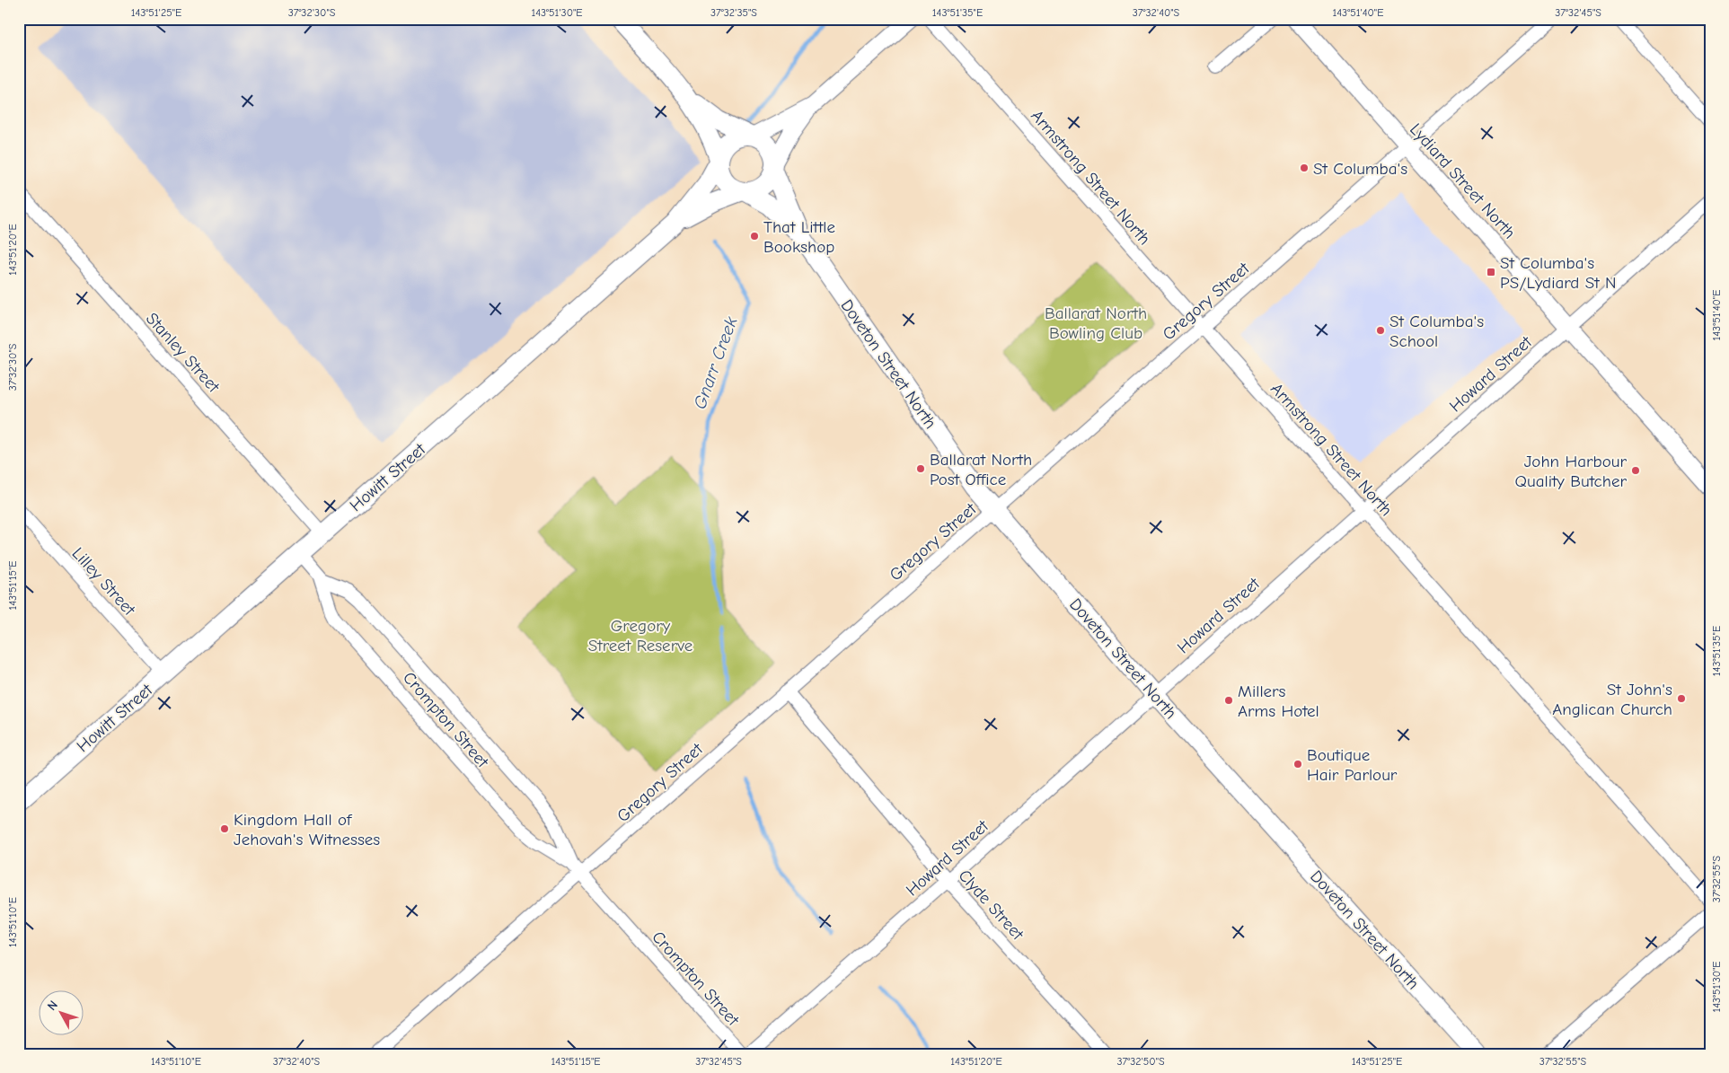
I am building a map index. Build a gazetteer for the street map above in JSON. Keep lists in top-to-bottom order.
{
  "streets": {
    "main road": ["Doveton Street North", "Howitt Street"],
    "street": [
      "Armstrong Street North",
      "Lydiard Street North",
      "Gregory Street",
      "Stanley Street",
      "Howard Street",
      "Lilley Street",
      "Crompton Street",
      "Clyde Street"
    ]
  },
  "crossings": [
    ["Armstrong Street North", "Gregory Street"],
    ["Armstrong Street North", "Howard Street"],
    ["Lydiard Street North", "Gregory Street"],
    ["Lydiard Street North", "Howard Street"],
    ["Gregory Street", "Doveton Street North"],
    ["Gregory Street", "Crompton Street"],
    ["Gregory Street", "Clyde Street"],
    ["Stanley Street", "Howitt Street"],
    ["Doveton Street North", "Howard Street"],
    ["Doveton Street North", "Howitt Street"],
    ["Howard Street", "Clyde Street"],
    ["Howitt Street", "Lilley Street"],
    ["Howitt Street", "Crompton Street"]
  ],
  "water": ["Gnarr Creek"],
  "parks": ["Ballarat North Bowling Club", "Gregory Street Reserve"],
  "places": {
    "other": [
      "St Columba's",
      "That Little Bookshop",
      "St Columba's School",
      "Ballarat North Post Office",
      "John Harbour Quality Butcher",
      "St John's Anglican Church",
      "Millers Arms Hotel",
      "Boutique Hair Parlour",
      "Kingdom Hall of Jehovah's Witnesses"
    ],
    "transit": ["St Columba's PS/Lydiard St N"]
  },
  "north": "top left",
  "coordinates": [
    "143°51'25\"E",
    "37°32'30\"S",
    "143°51'30\"E",
    "37°32'35\"S",
    "143°51'35\"E",
    "37°32'40\"S",
    "143°51'40\"E",
    "37°32'45\"S",
    "143°51'20\"E",
    "143°51'15\"E",
    "37°32'55\"S",
    "143°51'10\"E",
    "37°32'50\"S"
  ]
}
